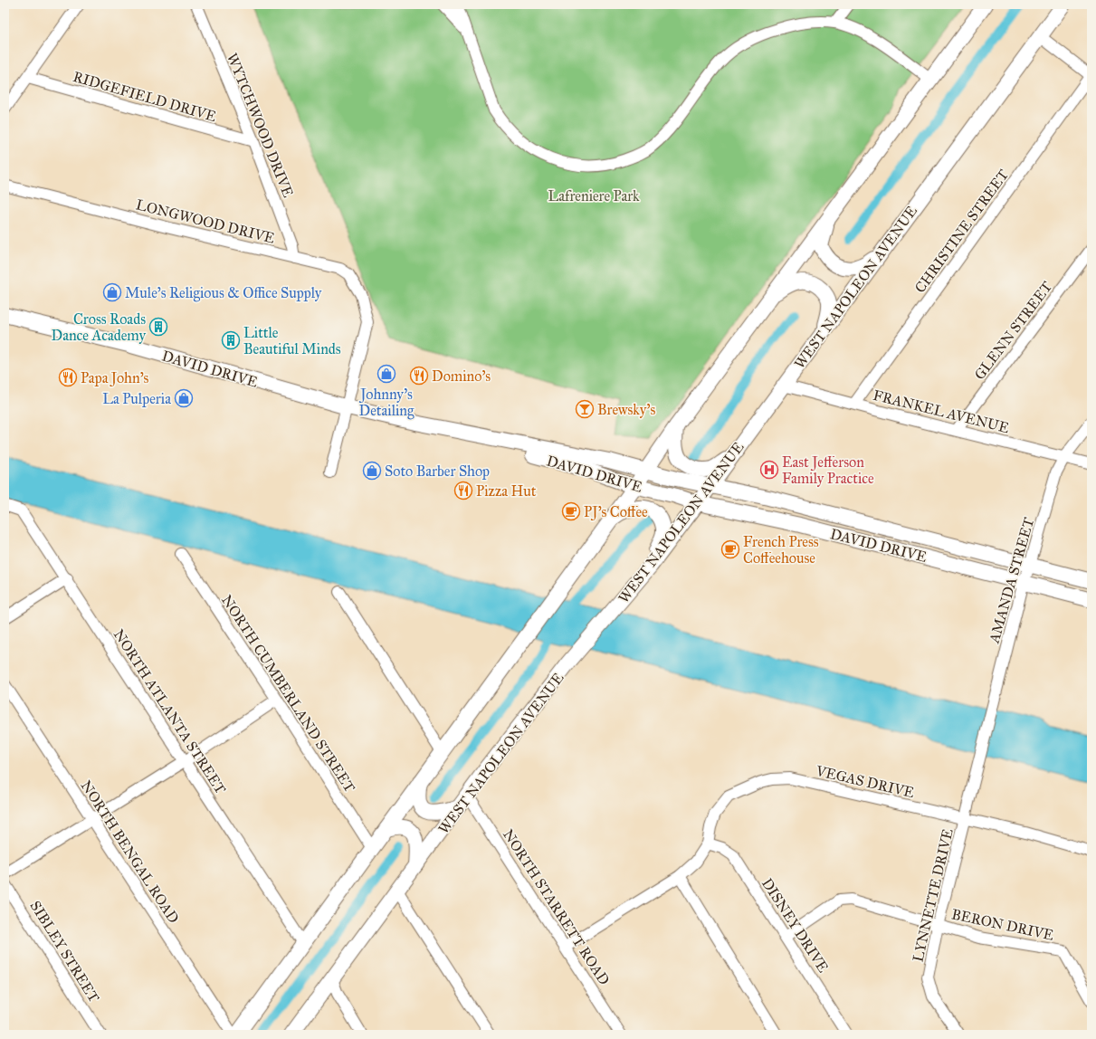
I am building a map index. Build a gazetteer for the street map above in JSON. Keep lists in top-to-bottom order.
{
  "streets": {
    "main road": ["WEST NAPOLEON AVENUE", "DAVID DRIVE"],
    "street": [
      "RIDGEFIELD DRIVE",
      "WYTCHWOOD DRIVE",
      "LONGWOOD DRIVE",
      "CHRISTINE STREET",
      "GLENN STREET",
      "FRANKEL AVENUE",
      "AMANDA STREET",
      "NORTH CUMBERLAND STREET",
      "NORTH ATLANTA STREET",
      "VEGAS DRIVE",
      "NORTH BENGAL ROAD",
      "LYNNETTE DRIVE",
      "NORTH STARRETT ROAD",
      "BERON DRIVE",
      "DISNEY DRIVE",
      "SIBLEY STREET"
    ]
  },
  "crossings": [
    ["RIDGEFIELD DRIVE", "WYTCHWOOD DRIVE"],
    ["WYTCHWOOD DRIVE", "LONGWOOD DRIVE"],
    ["LONGWOOD DRIVE", "DAVID DRIVE"],
    ["CHRISTINE STREET", "FRANKEL AVENUE"],
    ["WEST NAPOLEON AVENUE", "DAVID DRIVE"],
    ["WEST NAPOLEON AVENUE", "FRANKEL AVENUE"],
    ["WEST NAPOLEON AVENUE", "NORTH STARRETT ROAD"],
    ["GLENN STREET", "FRANKEL AVENUE"],
    ["DAVID DRIVE", "AMANDA STREET"],
    ["FRANKEL AVENUE", "AMANDA STREET"],
    ["AMANDA STREET", "LYNNETTE DRIVE"],
    ["VEGAS DRIVE", "LYNNETTE DRIVE"],
    ["VEGAS DRIVE", "NORTH STARRETT ROAD"],
    ["VEGAS DRIVE", "DISNEY DRIVE"],
    ["LYNNETTE DRIVE", "BERON DRIVE"],
    ["BERON DRIVE", "DISNEY DRIVE"]
  ],
  "parks": ["Lafreniere Park"],
  "places": {
    "shop": [
      "Mule's Religious & Office Supply",
      "Johnny's Detailing",
      "La Pulperia",
      "Soto Barber Shop"
    ],
    "building": ["Cross Roads Dance Academy", "Little Beautiful Minds"],
    "restaurant": ["Domino's", "Papa John's", "Pizza Hut"],
    "bar": ["Brewsky's"],
    "hospital": ["East Jefferson Family Practice"],
    "cafe": ["PJ's Coffee", "French Press Coffeehouse"]
  }
}
